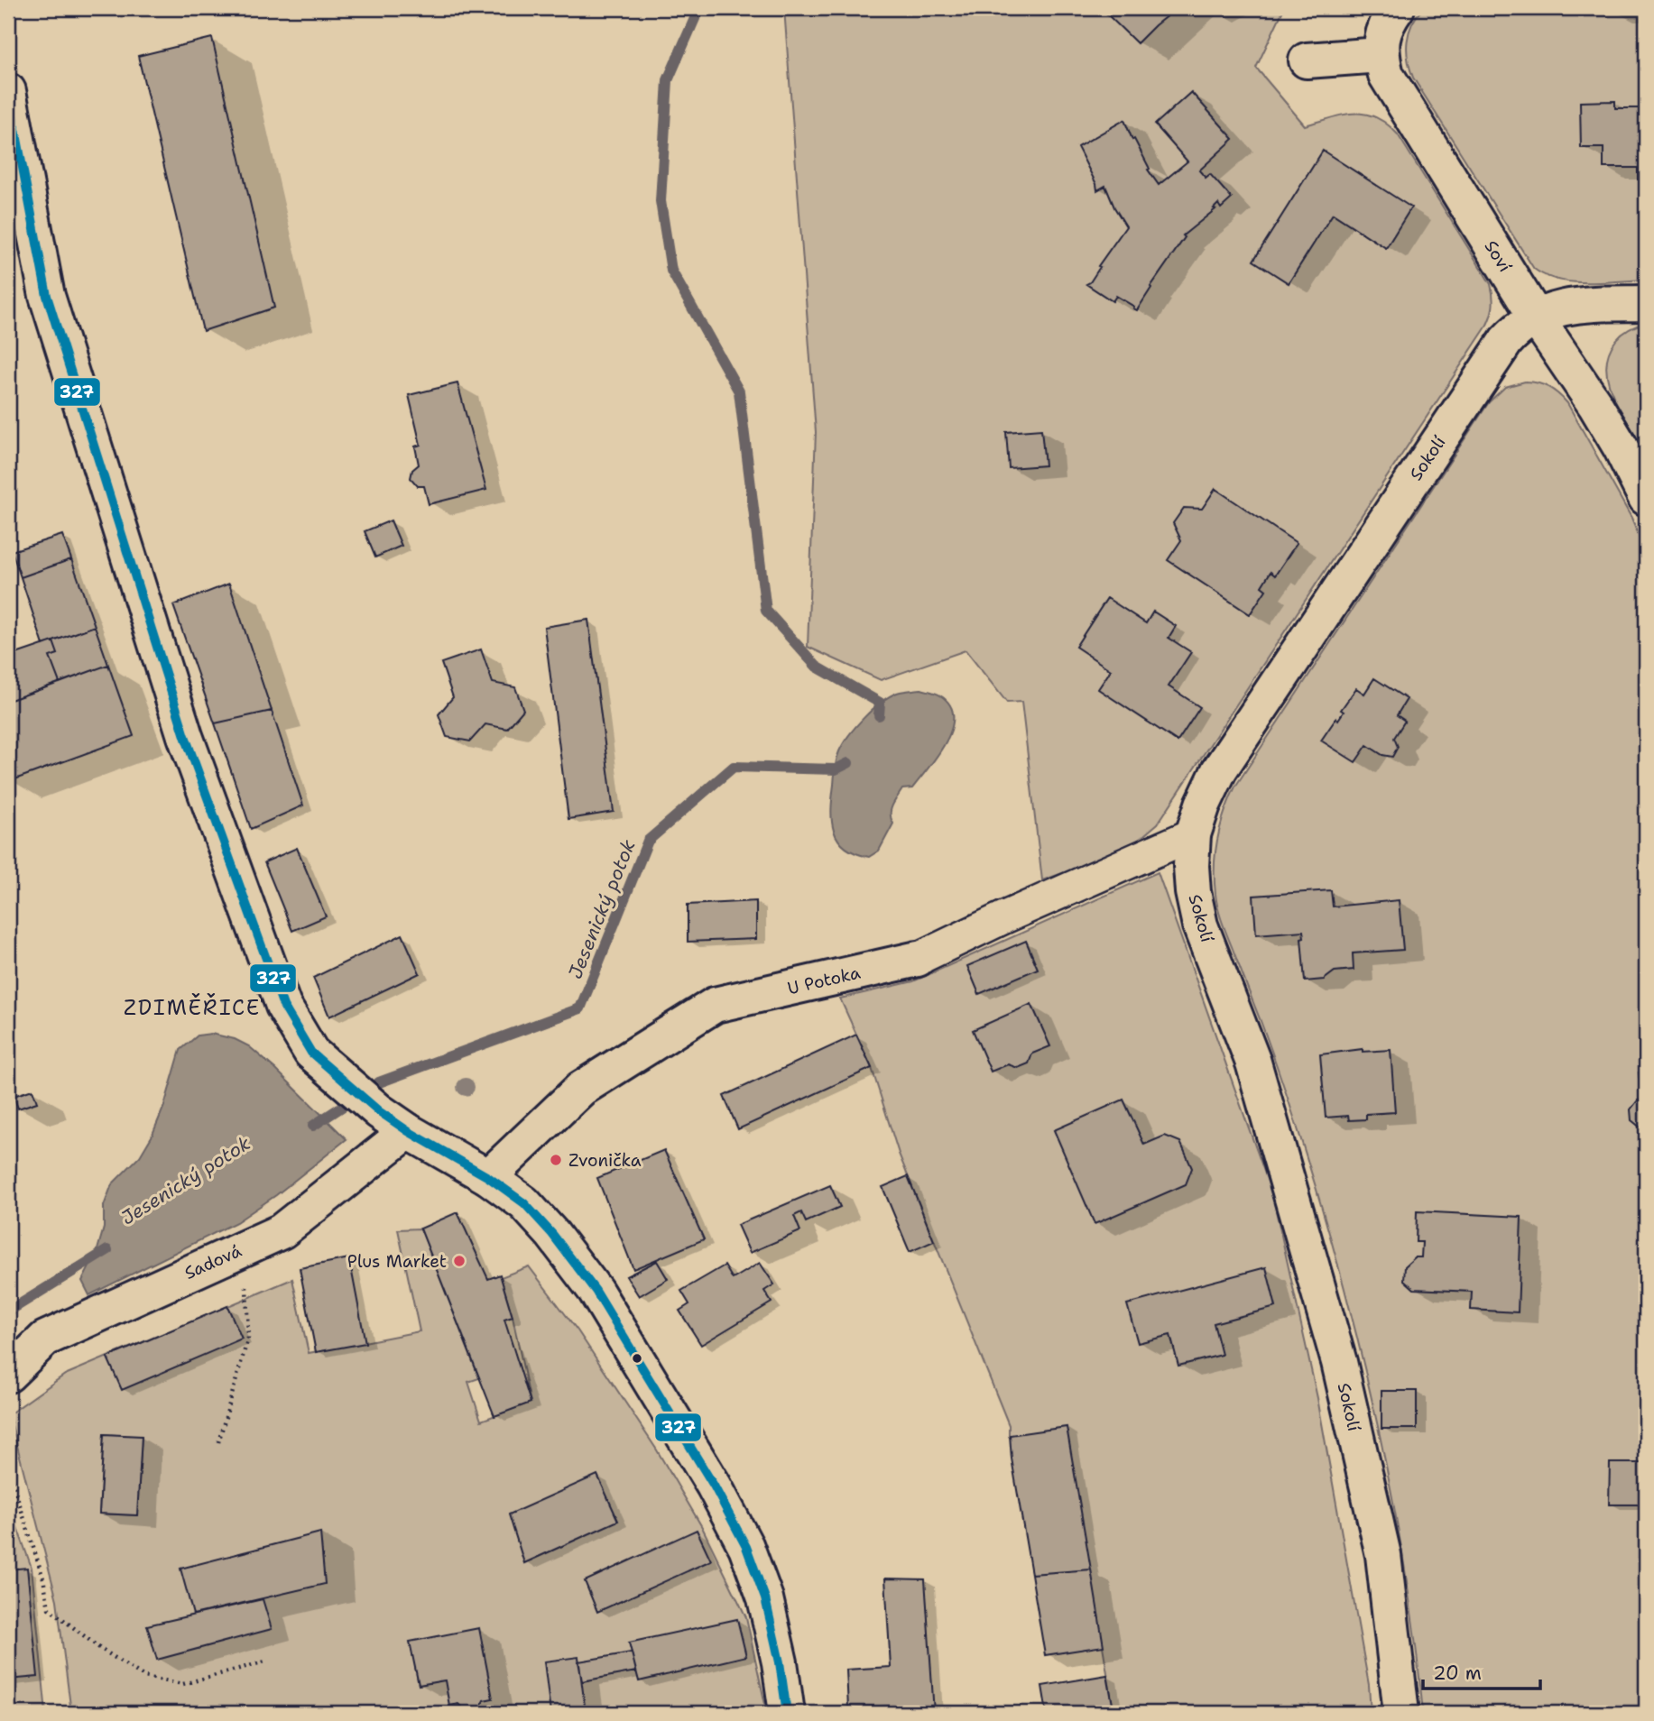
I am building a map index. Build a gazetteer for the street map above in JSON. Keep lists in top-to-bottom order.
{
  "streets": {
    "street": [
      "Soví",
      "Sokolí",
      "U Potoka",
      "Sadová"
    ]
  },
  "crossings": [
    ["Soví", "Sokolí"],
    ["Sokolí", "U Potoka"]
  ],
  "districts": ["ZDIMĚŘICE"],
  "water": ["Jesenický potok"],
  "places": ["Zvonička", "Plus Market"],
  "lines": ["transit line 327"],
  "scale_bar": "20 m"
}
